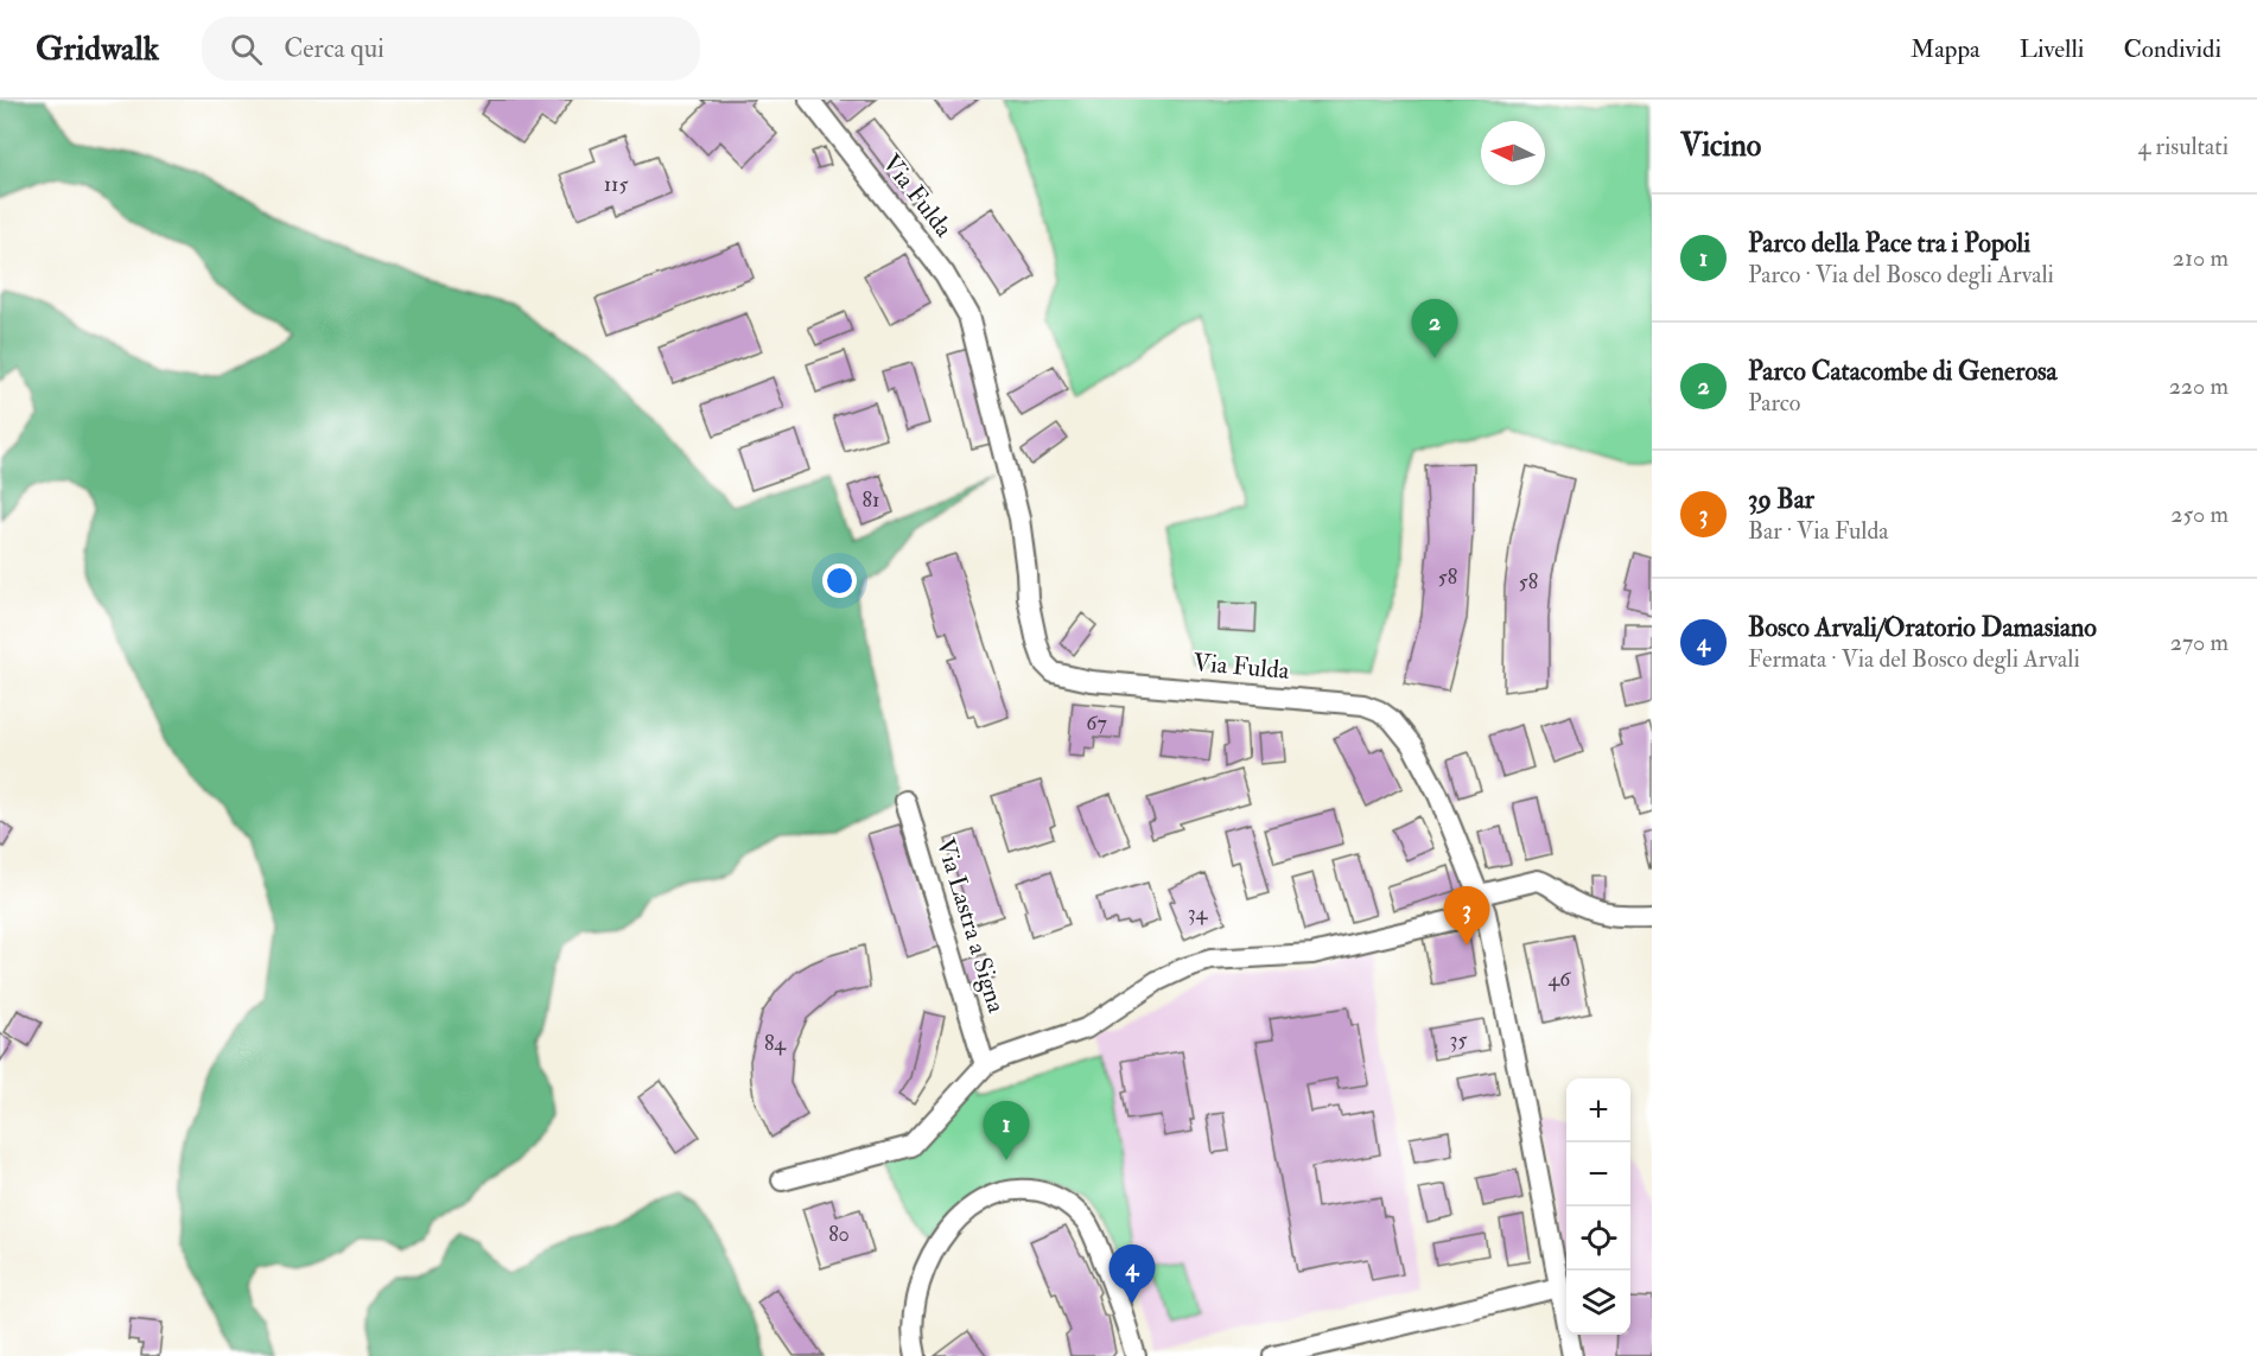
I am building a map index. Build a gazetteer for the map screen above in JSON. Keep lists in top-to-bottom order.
{
  "streets": {
    "street": ["Via Fulda", "Via Lastra a Signa"]
  },
  "house_numbers": [
    "115",
    "81",
    "58",
    "58",
    "67",
    "34",
    "46",
    "35",
    "84",
    "80"
  ],
  "north": "left",
  "page": {
    "header": "Gridwalk",
    "search": "Cerca qui",
    "nav": ["Mappa", "Livelli", "Condividi"],
    "heading": ["Vicino", "4 risultati"],
    "list": [
      {
        "mark": "1",
        "name": "Parco della Pace tra i Popoli",
        "note": "Parco · Via del Bosco degli Arvali",
        "value": "210 m"
      },
      {
        "mark": "2",
        "name": "Parco Catacombe di Generosa",
        "note": "Parco",
        "value": "220 m"
      },
      {
        "mark": "3",
        "name": "39 Bar",
        "note": "Bar · Via Fulda",
        "value": "250 m"
      },
      {
        "mark": "4",
        "name": "Bosco Arvali/Oratorio Damasiano",
        "note": "Fermata · Via del Bosco degli Arvali",
        "value": "270 m"
      }
    ],
    "pins": [
      "2",
      "3",
      "1",
      "4"
    ],
    "map_buttons": ["+", "−"]
  }
}
